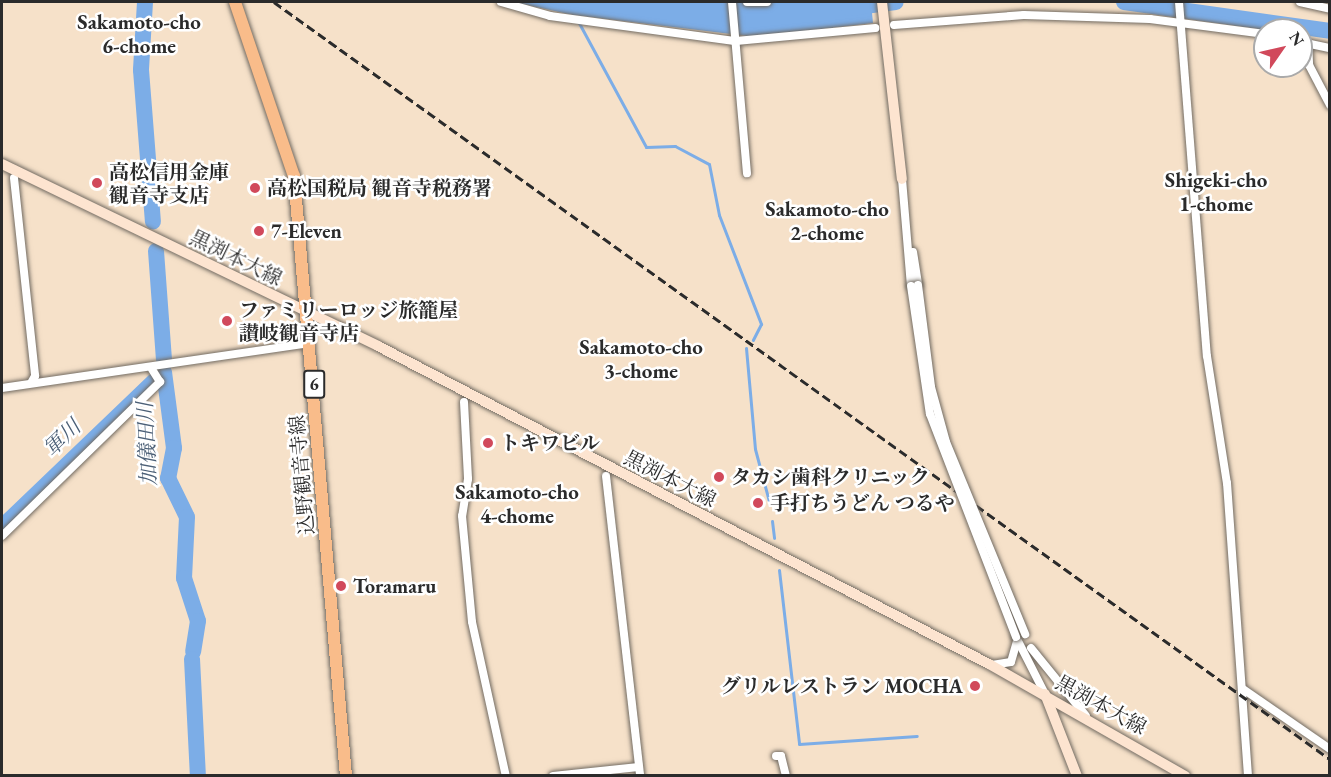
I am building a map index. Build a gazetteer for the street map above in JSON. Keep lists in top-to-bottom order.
{
  "streets": {
    "main road": ["黒渕本大線", "6", "込野観音寺線"]
  },
  "crossings": [
    ["黒渕本大線", "込野観音寺線"]
  ],
  "districts": [
    "Sakamoto-cho 6-chome",
    "Shigeki-cho 1-chome",
    "Sakamoto-cho 2-chome",
    "Sakamoto-cho 3-chome",
    "Sakamoto-cho 4-chome"
  ],
  "water": ["軍川", "加儀田川"],
  "places": [
    "高松信用金庫 観音寺支店",
    "高松国税局 観音寺税務署",
    "7-Eleven",
    "ファミリーロッジ旅籠屋 讃岐観音寺店",
    "トキワビル",
    "タカシ歯科クリニック",
    "手打ちうどん つるや",
    "Toramaru",
    "グリルレストラン MOCHA"
  ],
  "north": "top right"
}
